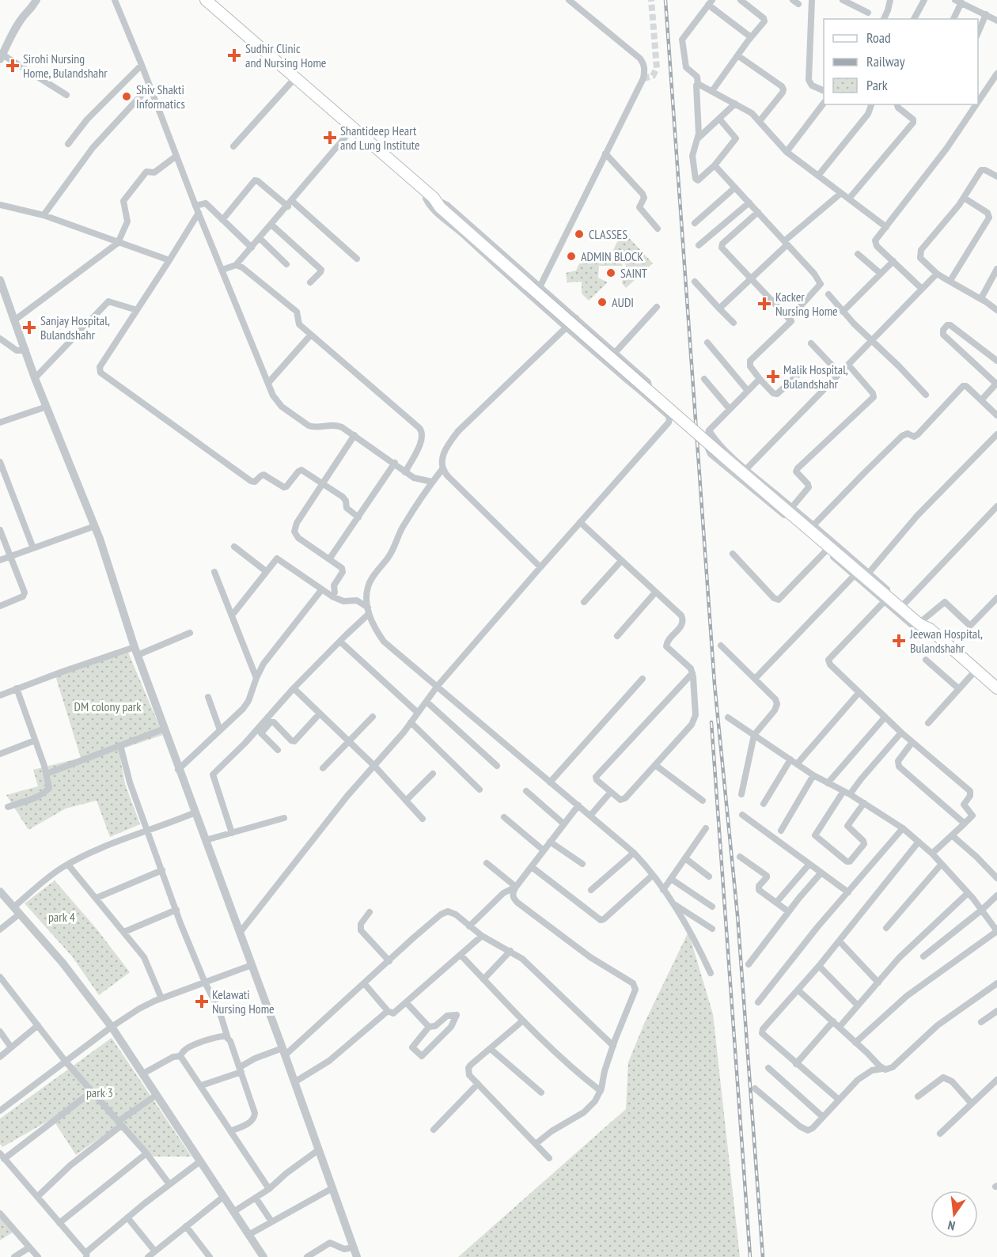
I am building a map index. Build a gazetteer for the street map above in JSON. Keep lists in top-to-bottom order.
{
  "parks": ["DM colony park", "park 4", "park 3"],
  "places": {
    "health": [
      "Sudhir Clinic and Nursing Home",
      "Sirohi Nursing Home, Bulandshahr",
      "Shantideep Heart and Lung Institute",
      "Kacker Nursing Home",
      "Sanjay Hospital, Bulandshahr",
      "Malik Hospital, Bulandshahr",
      "Jeewan Hospital, Bulandshahr",
      "Kelawati Nursing Home"
    ],
    "other": [
      "Shiv Shakti Informatics",
      "CLASSES",
      "ADMIN BLOCK",
      "SAINT",
      "AUDI"
    ]
  },
  "legend": ["Road", "Railway", "Park"],
  "north": "bottom"
}
